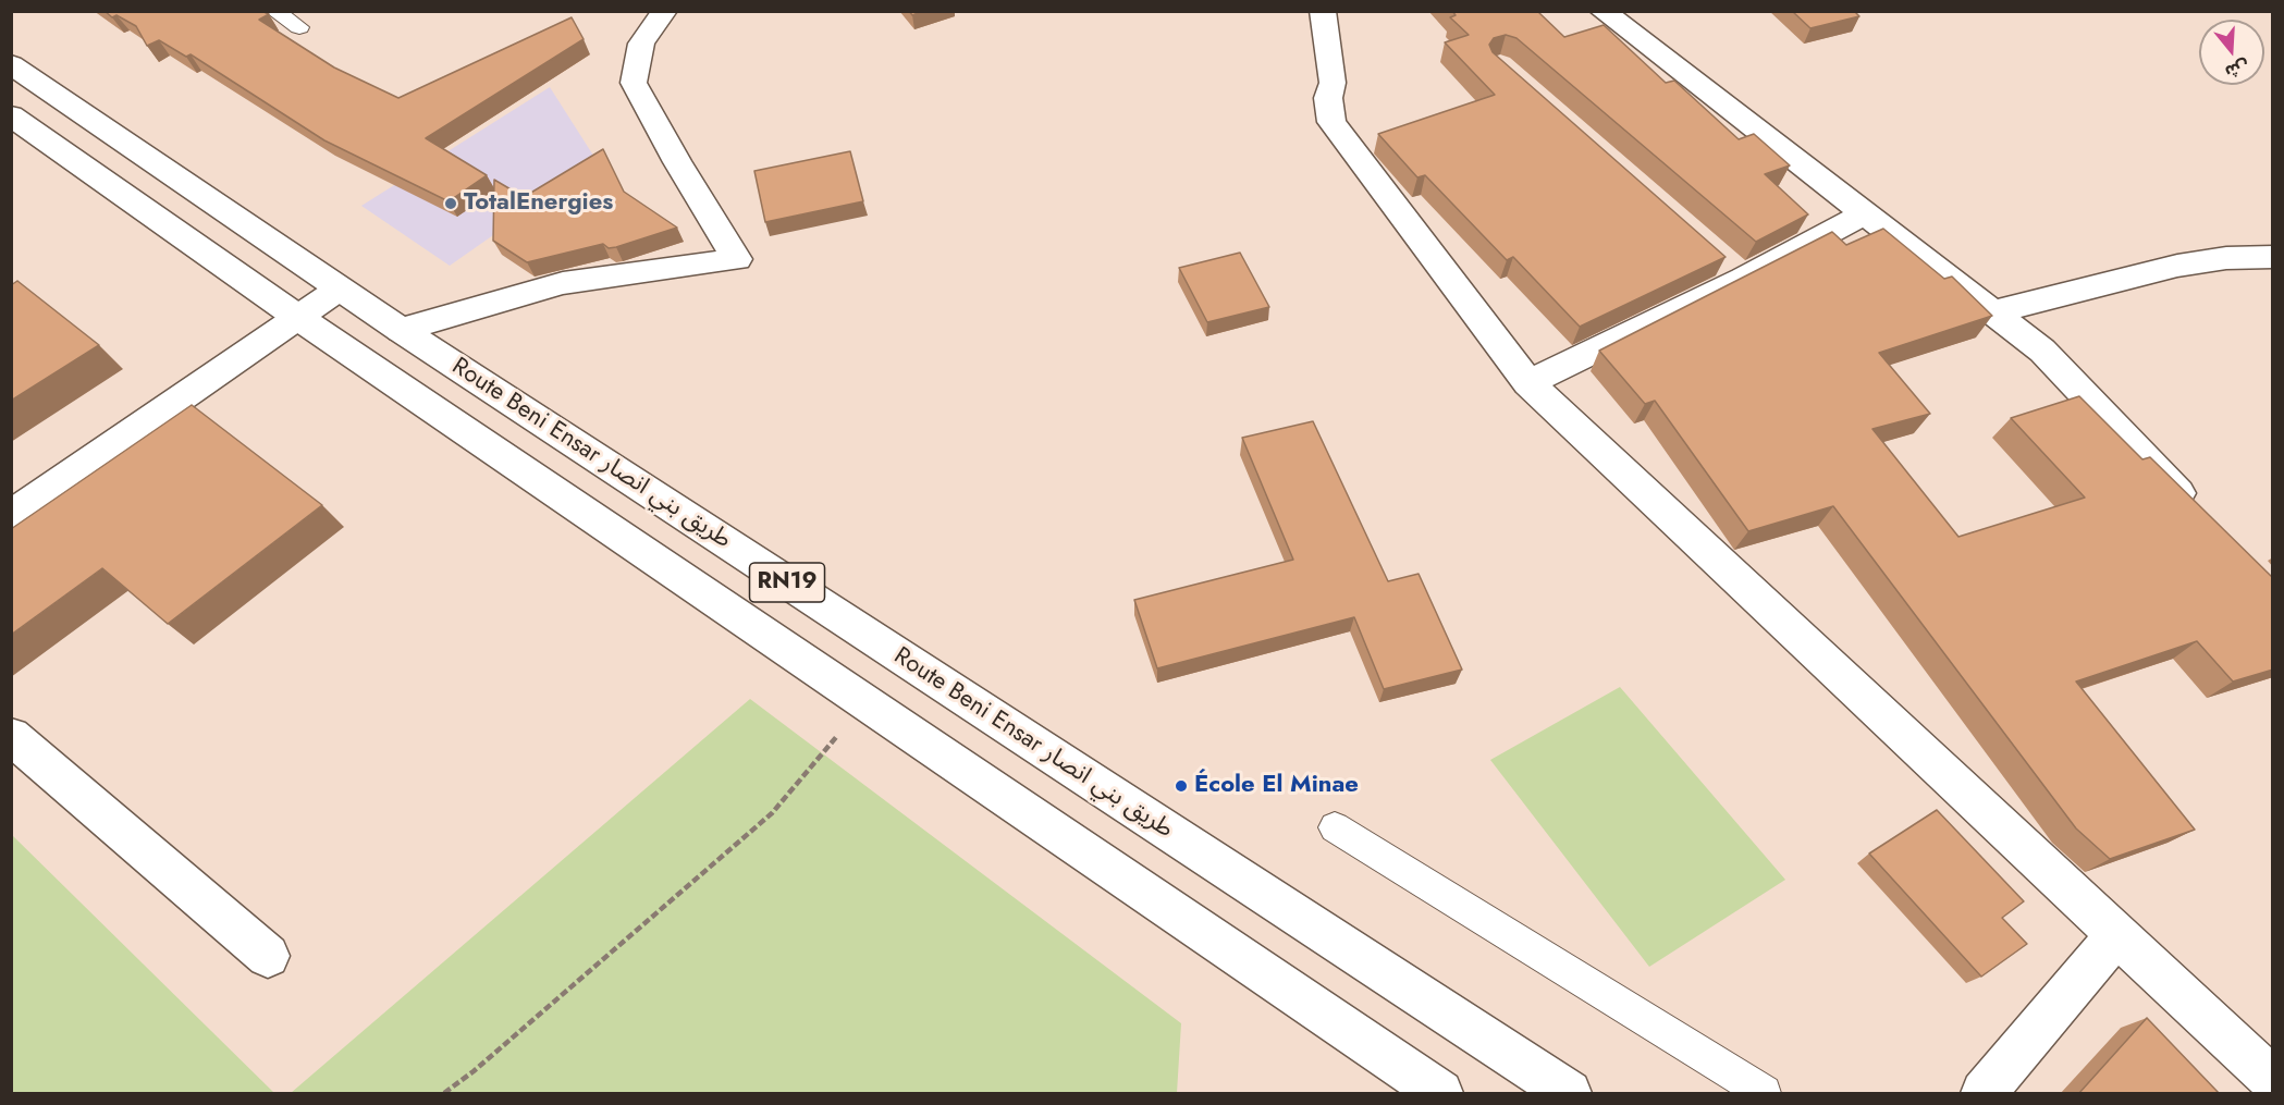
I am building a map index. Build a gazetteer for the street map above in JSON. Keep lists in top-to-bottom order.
{
  "streets": {
    "main road": ["Route Beni Ensar طريق بني انصار", "RN19"]
  },
  "places": ["TotalEnergies", "École El Minae"],
  "north": "bottom"
}
